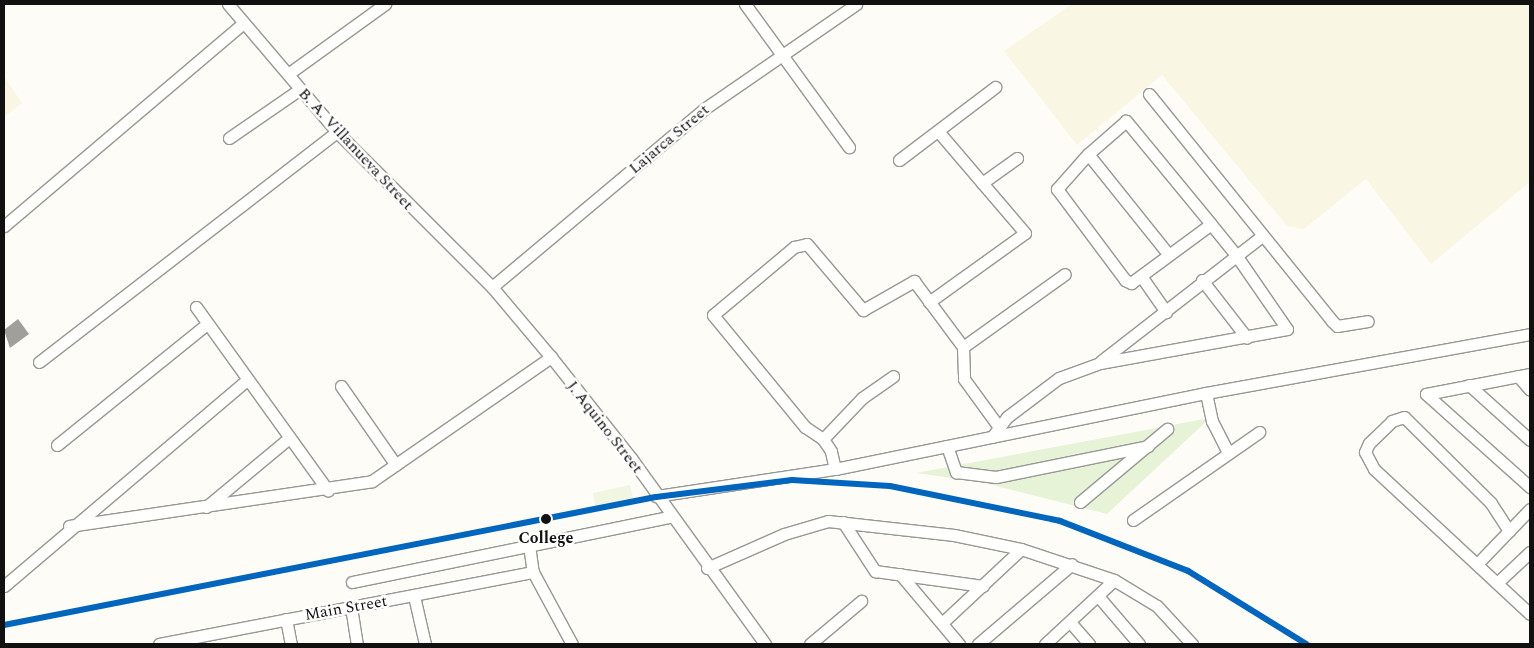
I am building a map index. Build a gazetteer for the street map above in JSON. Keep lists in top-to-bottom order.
{
  "streets": {
    "street": [
      "Lajarca Street",
      "B. A. Villanueva Street",
      "J. Aquino Street",
      "Main Street"
    ]
  },
  "crossings": [
    ["Lajarca Street", "B. A. Villanueva Street"],
    ["Lajarca Street", "J. Aquino Street"],
    ["B. A. Villanueva Street", "J. Aquino Street"]
  ],
  "places": ["College"]
}
